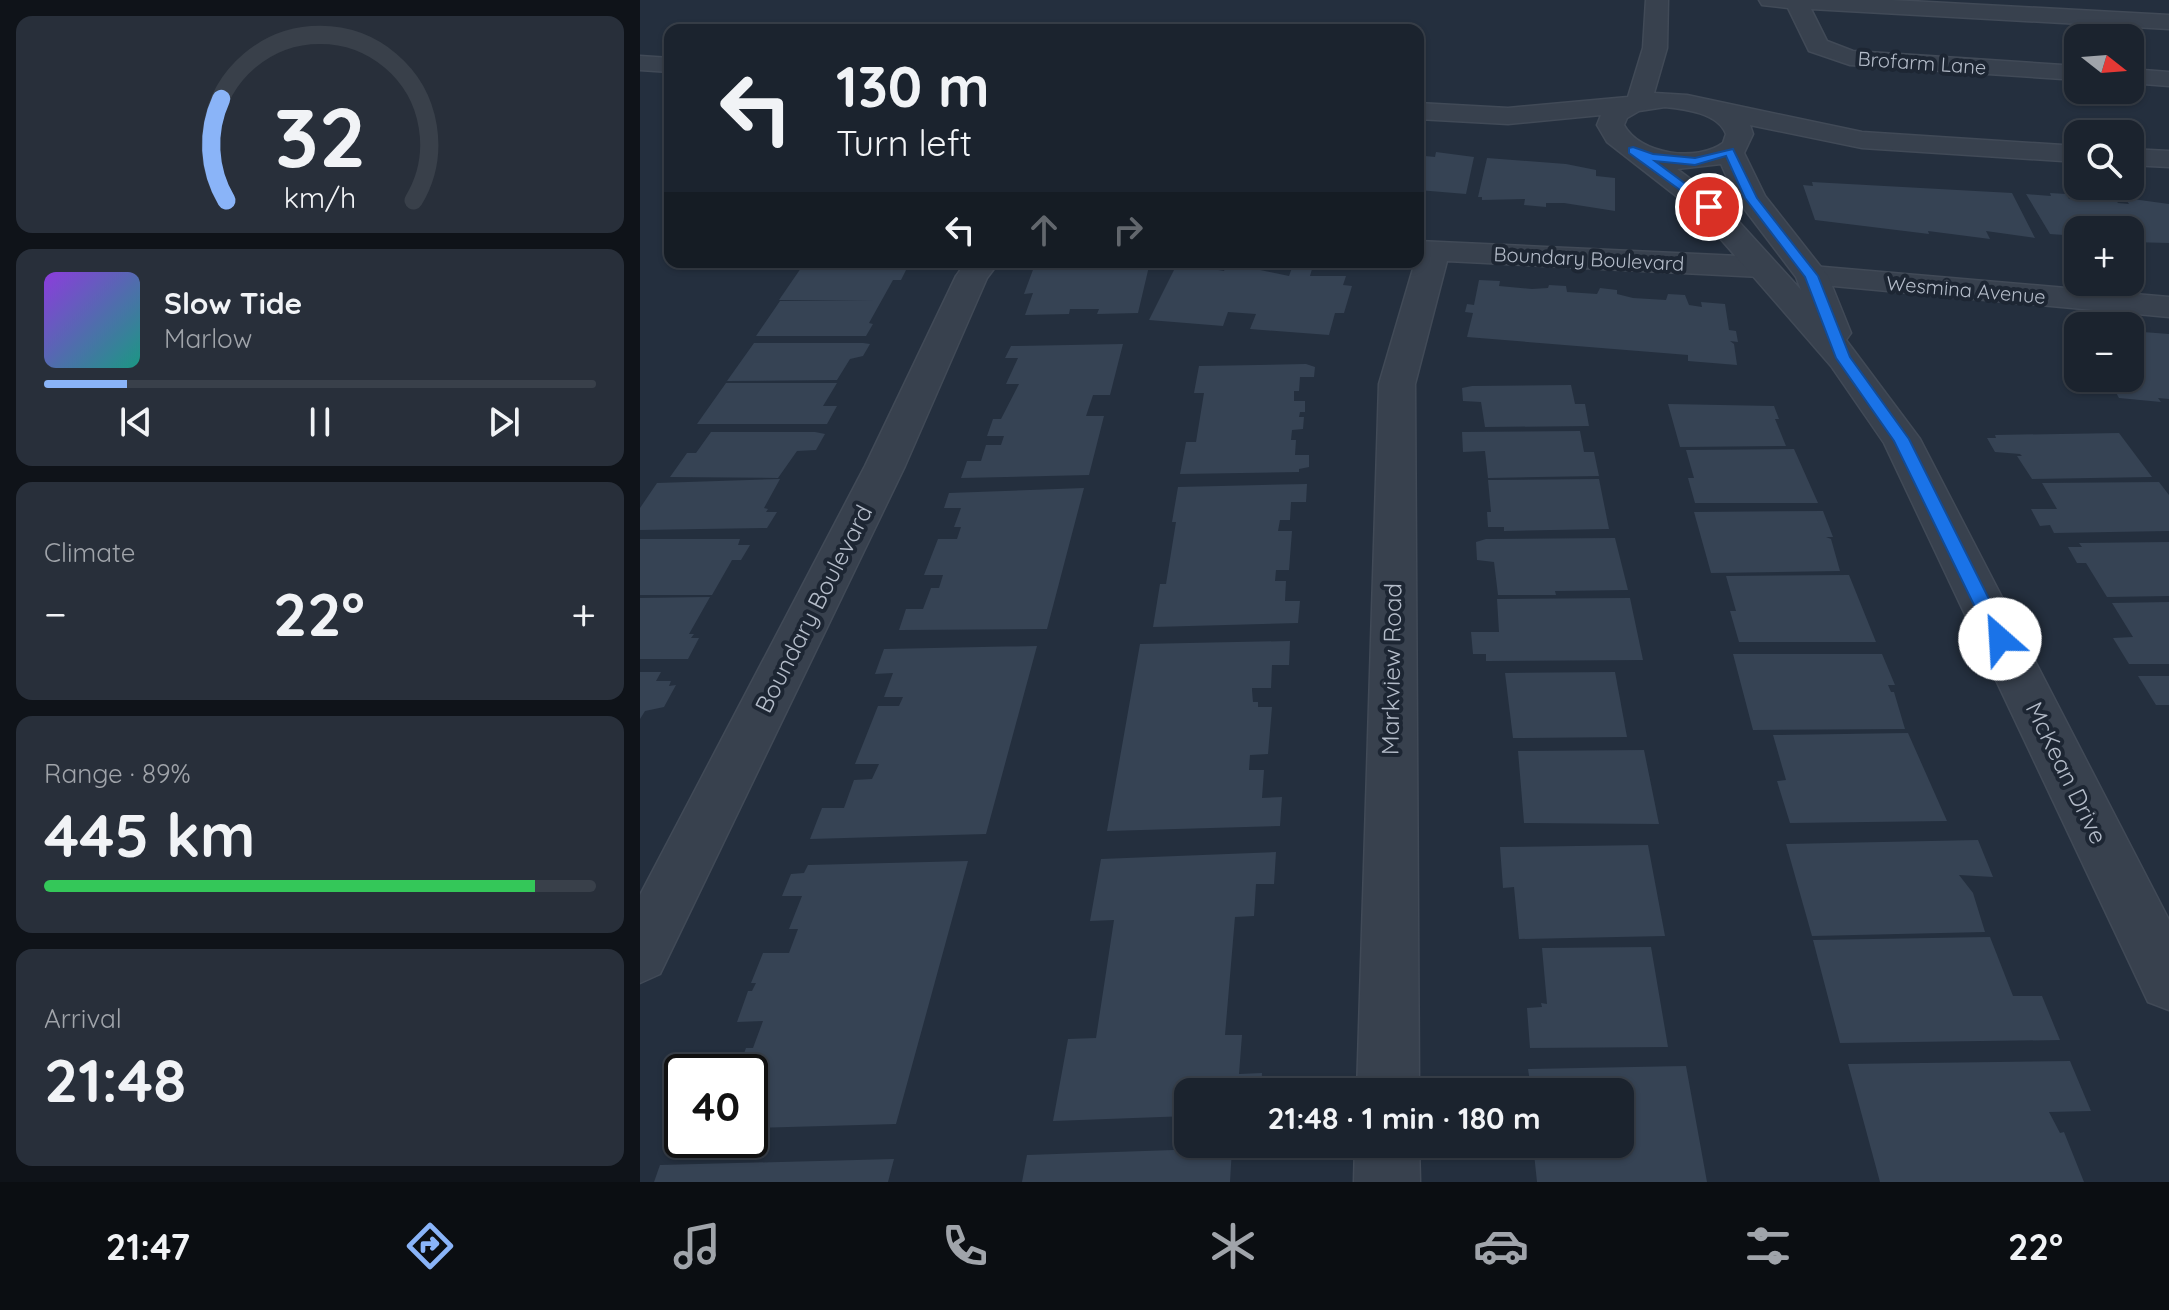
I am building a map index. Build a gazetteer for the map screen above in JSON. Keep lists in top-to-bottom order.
{
  "streets": {
    "street": [
      "Brofarm Lane",
      "Boundary Boulevard",
      "Wesmina Avenue",
      "Markview Road",
      "McKean Drive"
    ]
  },
  "crossings": [
    ["Boundary Boulevard", "McKean Drive"],
    ["Wesmina Avenue", "McKean Drive"]
  ],
  "north": "right",
  "page": {
    "map_buttons": ["+", "−"],
    "turn": ["130 m", "Turn left"],
    "song": ["Slow Tide", "Marlow"],
    "tile": [
      "Climate",
      ["Range · 89%", "445 km"],
      ["Arrival", "21:48"]
    ],
    "heat": ["−", "22°", "+"],
    "limit": "40",
    "trip": "21:48 · 1 min · 180 m",
    "tabs": ["21:47", "22°"],
    "gauge": ["32", "km/h"]
  }
}
